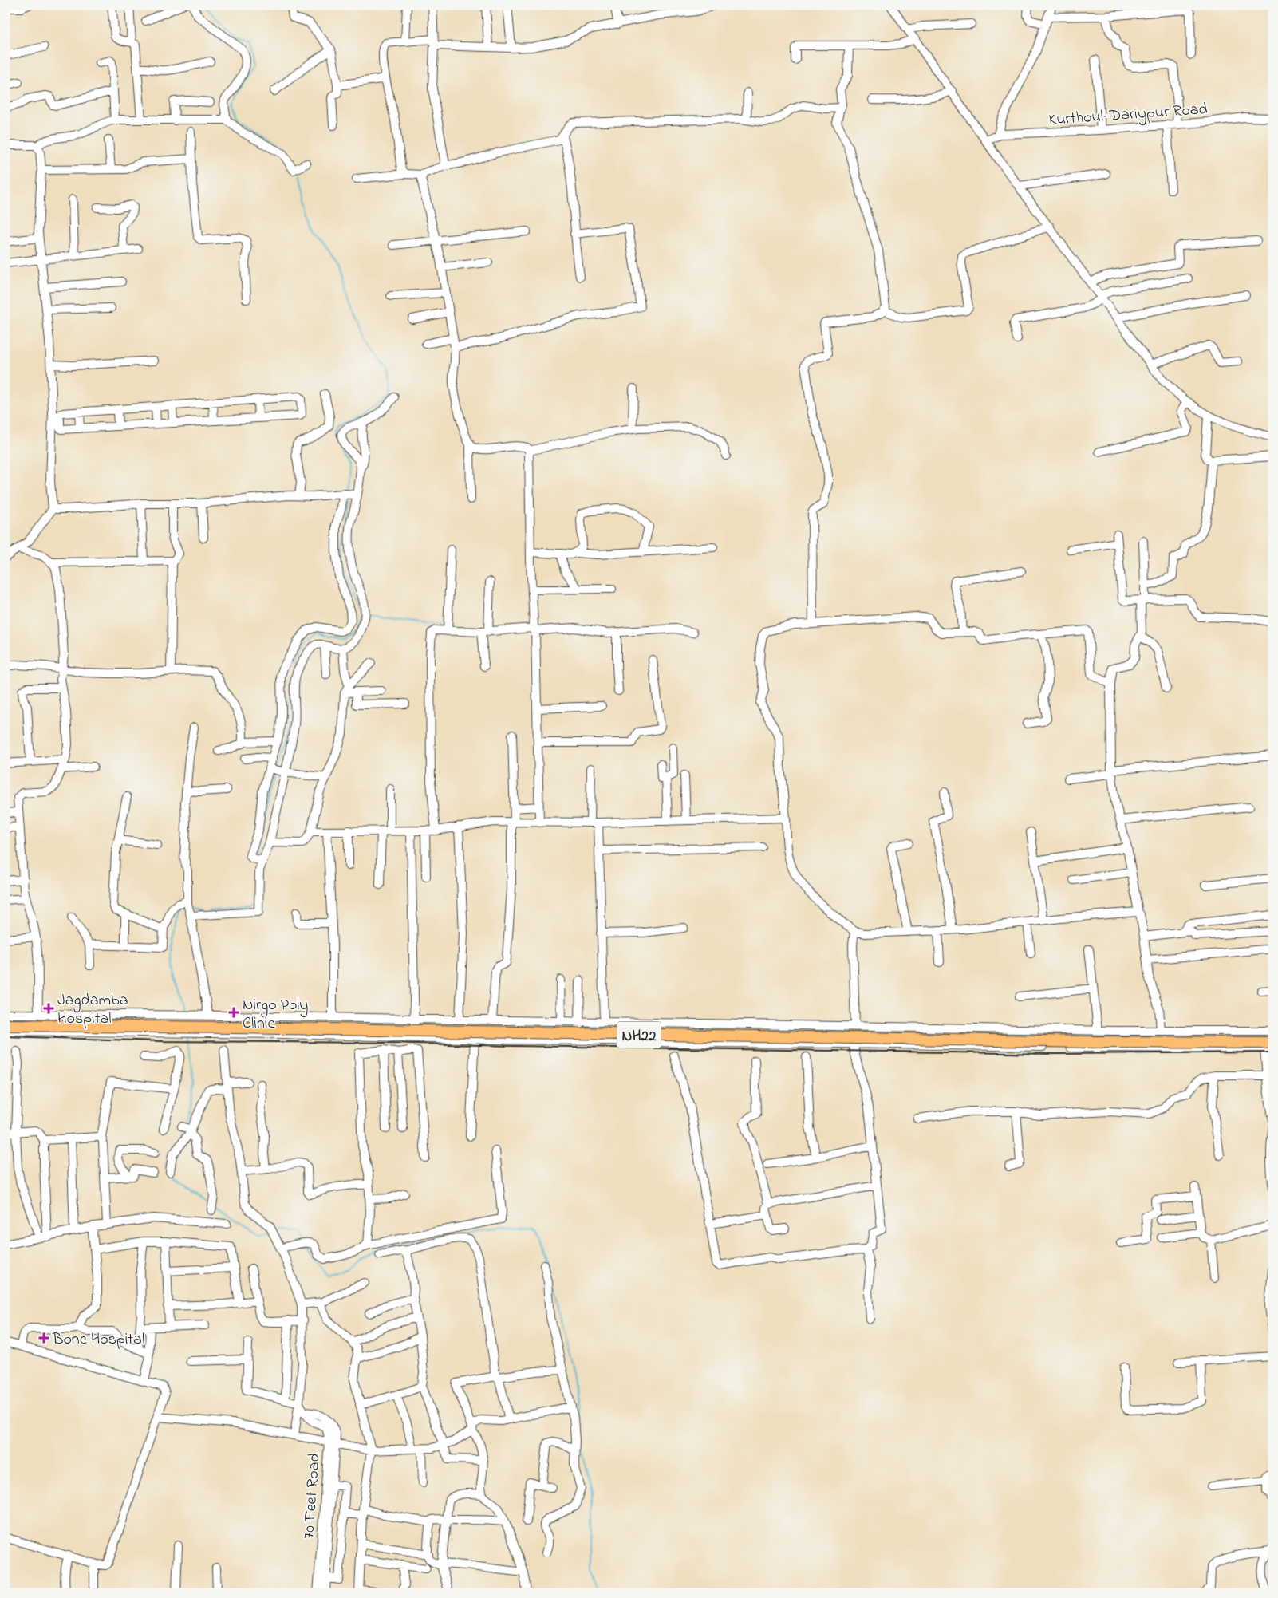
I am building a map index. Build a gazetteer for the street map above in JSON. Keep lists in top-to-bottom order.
{
  "streets": {
    "highway": ["NH22"],
    "street": ["Kurthoul-Dariypur Road", "70 Feet Road"]
  },
  "places": {
    "health": ["Jagdamba Hospital", "Nirgo Poly Clinic", "Bone Hospital"]
  }
}
